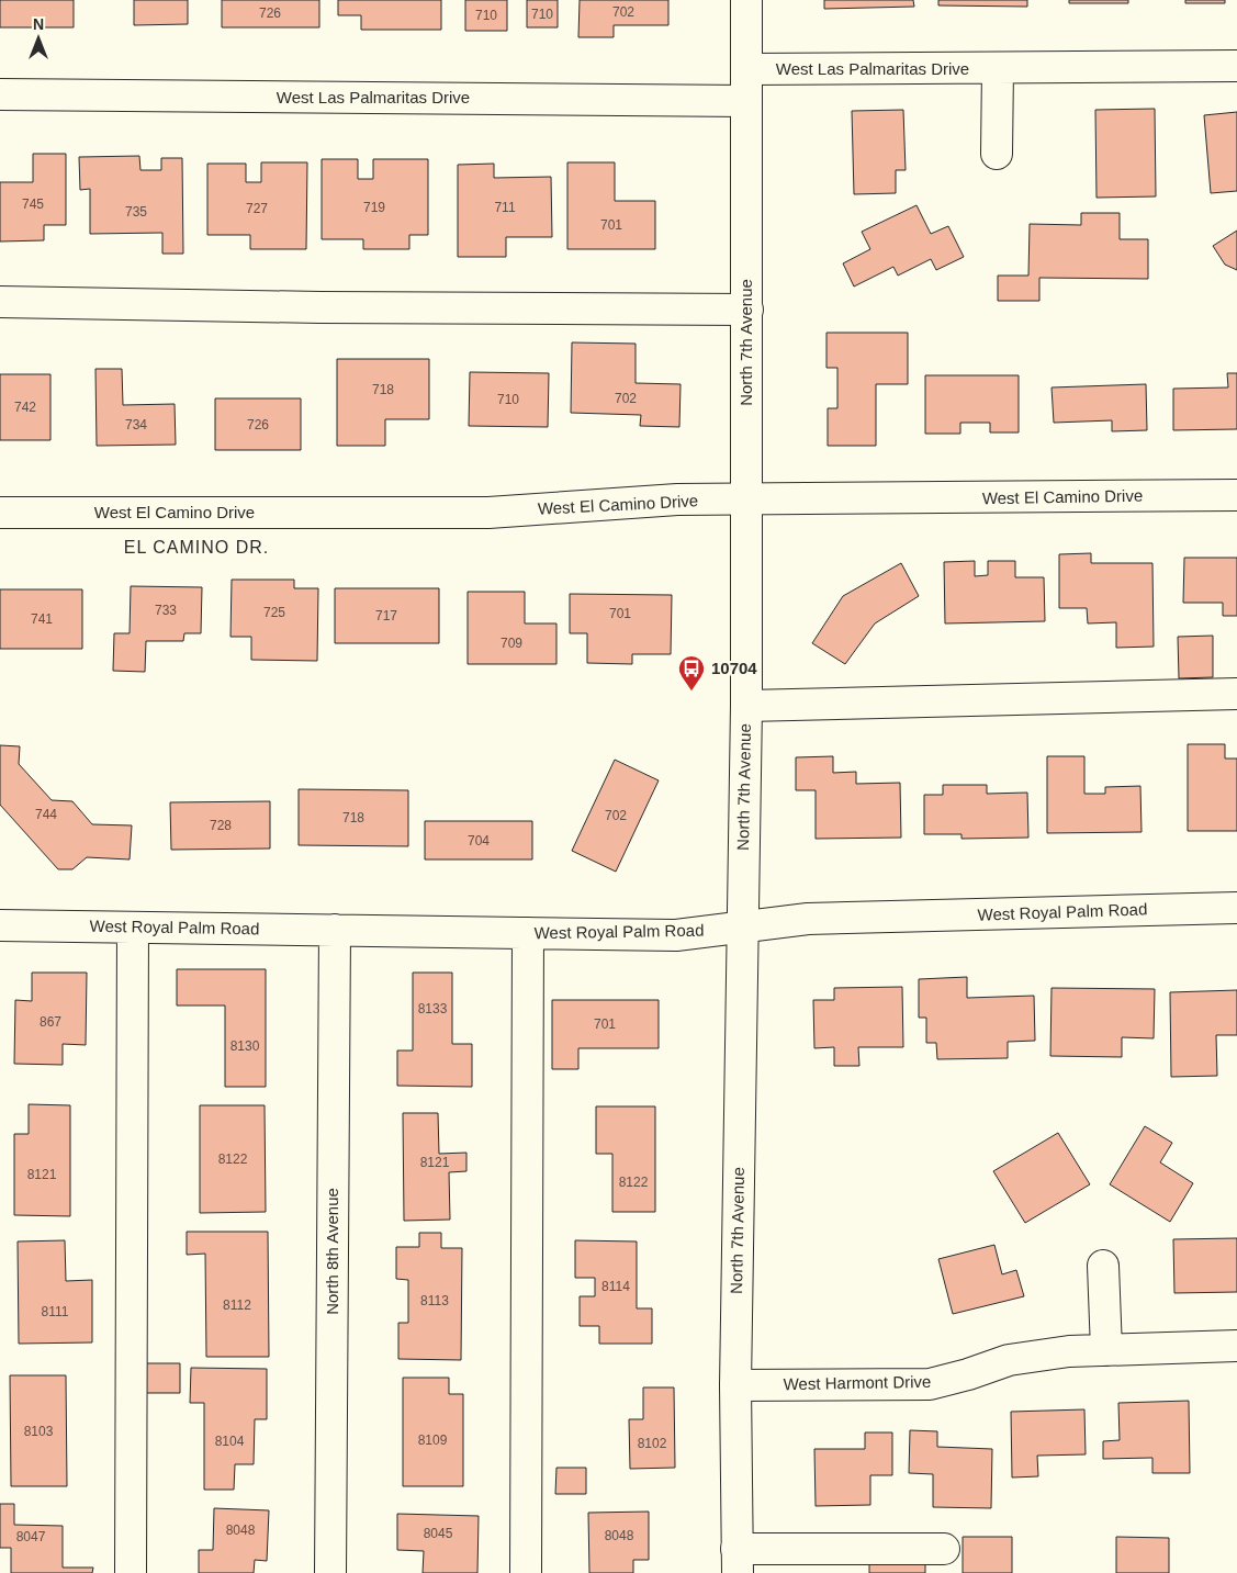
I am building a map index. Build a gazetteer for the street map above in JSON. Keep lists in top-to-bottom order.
{
  "streets": {
    "street": [
      "West Las Palmaritas Drive",
      "North 7th Avenue",
      "West El Camino Drive",
      "West Royal Palm Road",
      "North 8th Avenue",
      "West Harmont Drive"
    ]
  },
  "crossings": [
    ["West Las Palmaritas Drive", "North 7th Avenue"],
    ["North 7th Avenue", "West El Camino Drive"],
    ["North 7th Avenue", "West Royal Palm Road"],
    ["North 7th Avenue", "West Harmont Drive"],
    ["West Royal Palm Road", "North 8th Avenue"]
  ],
  "districts": ["EL CAMINO DR."],
  "places": {
    "bus stop": ["10704"]
  },
  "house_numbers": [
    "702",
    "726",
    "710",
    "710",
    "745",
    "719",
    "711",
    "727",
    "735",
    "701",
    "718",
    "702",
    "710",
    "742",
    "734",
    "726",
    "733",
    "725",
    "701",
    "717",
    "741",
    "709",
    "744",
    "702",
    "718",
    "728",
    "704",
    "8133",
    "867",
    "701",
    "8130",
    "8122",
    "8121",
    "8121",
    "8122",
    "8114",
    "8113",
    "8112",
    "8111",
    "8103",
    "8109",
    "8104",
    "8102",
    "8048",
    "8045",
    "8048",
    "8047"
  ],
  "north": "top"
}
